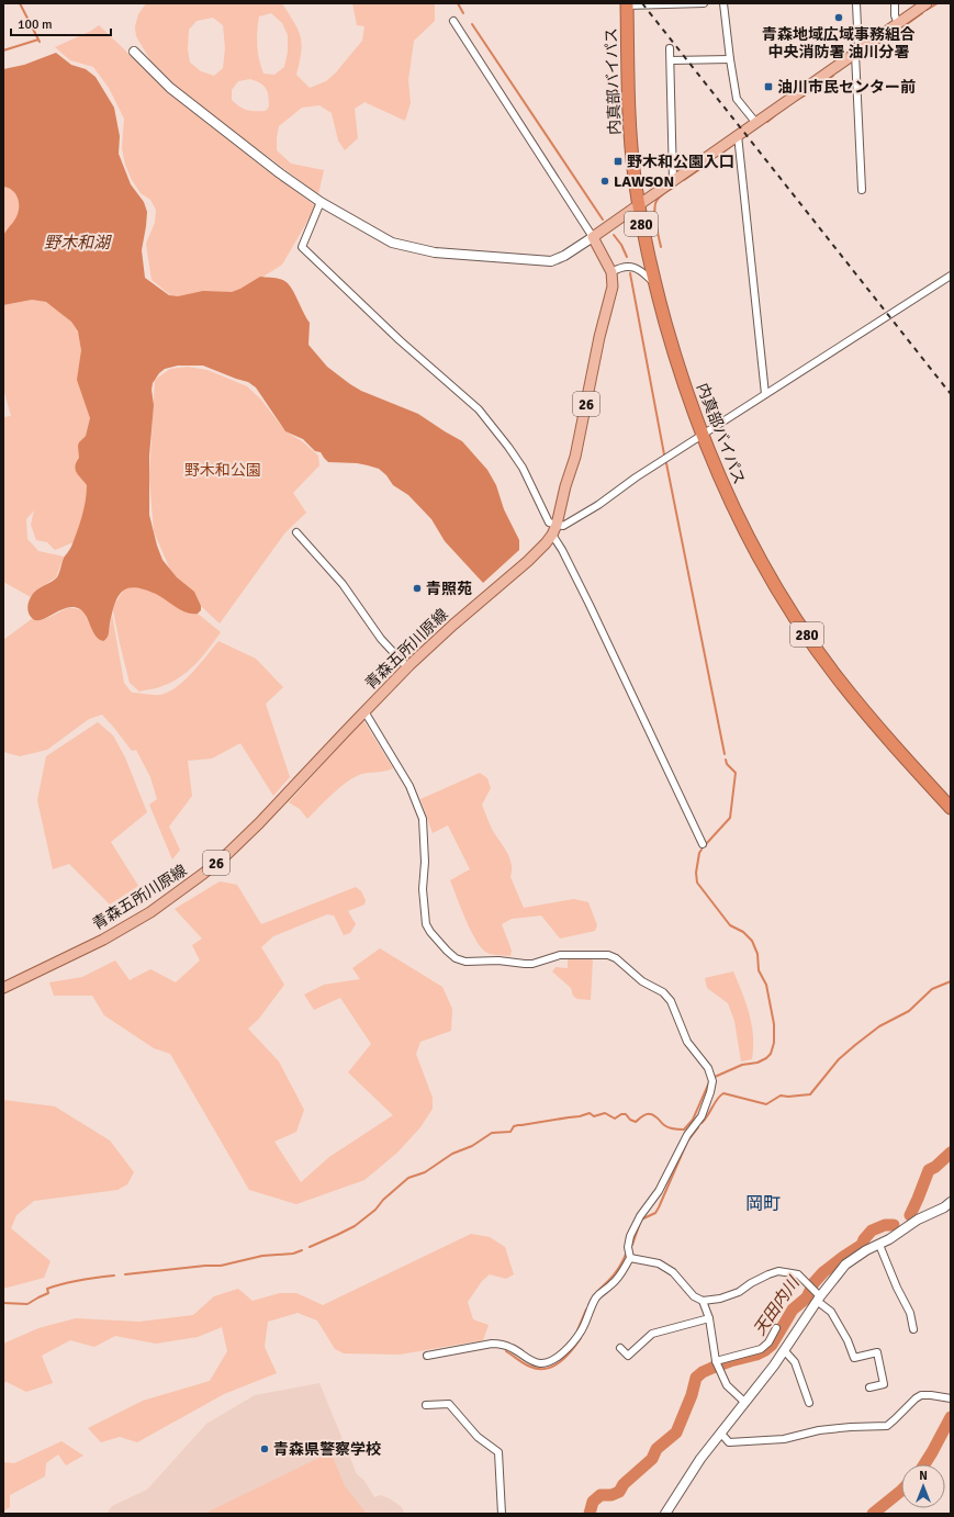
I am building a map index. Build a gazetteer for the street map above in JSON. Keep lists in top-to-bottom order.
{
  "streets": {
    "highway": ["内真部バイパス", "280"],
    "main road": ["26", "青森五所川原線"]
  },
  "districts": ["岡町"],
  "water": ["野木和湖", "天田内川"],
  "parks": ["野木和公園"],
  "places": {
    "other": [
      "青森地域広域事務組合 中央消防署 油川分署",
      "LAWSON",
      "青照苑",
      "青森県警察学校"
    ],
    "transit": ["油川市民センター前", "野木和公園入口"]
  },
  "scale_bar": "100 m",
  "north": "top"
}
